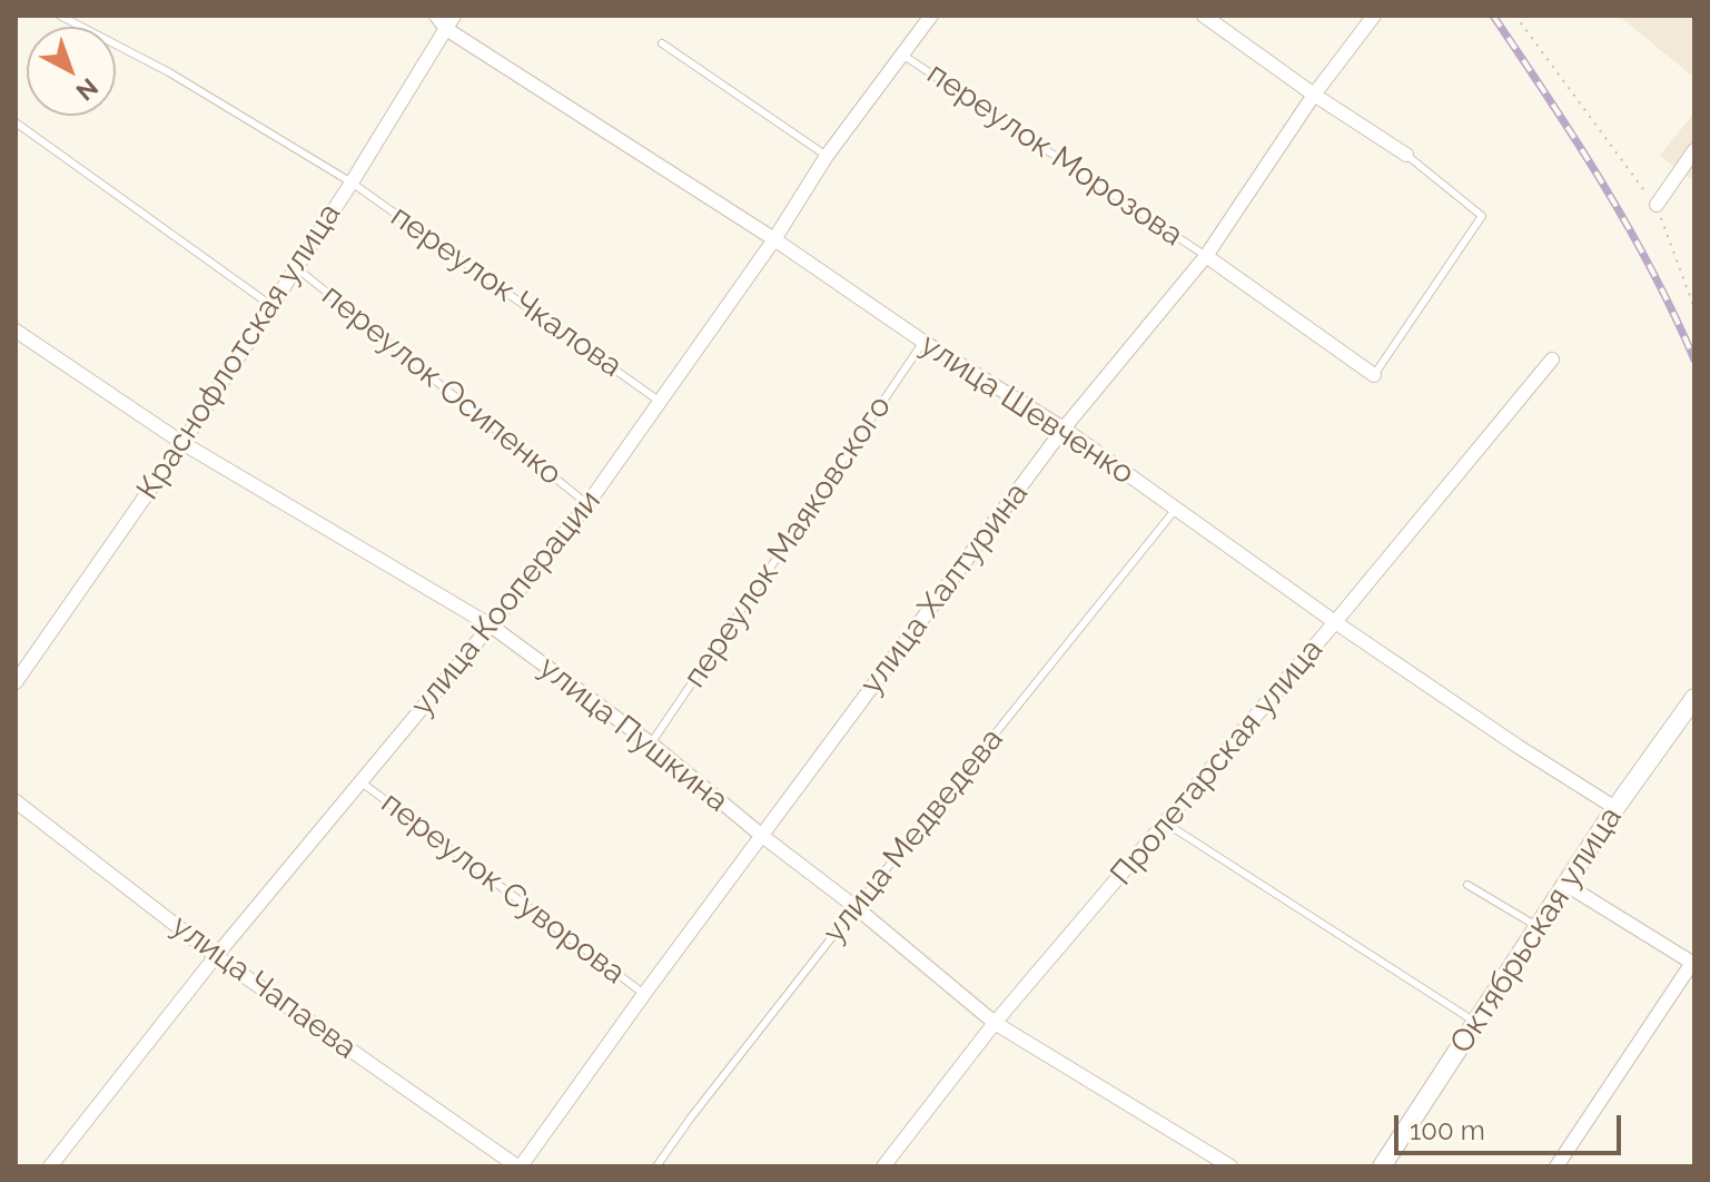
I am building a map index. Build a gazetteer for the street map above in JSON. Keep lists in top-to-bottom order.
{
  "streets": {
    "street": [
      "Краснофлотская улица",
      "улица Шевченко",
      "улица Халтурина",
      "улица Кооперации",
      "улица Пушкина",
      "Пролетарская улица",
      "Октябрьская улица",
      "улица Чапаева"
    ],
    "lane": [
      "переулок Морозова",
      "переулок Чкалова",
      "переулок Осипенко",
      "переулок Маяковского",
      "улица Медведева",
      "переулок Суворова"
    ]
  },
  "crossings": [
    ["переулок Морозова", "улица Халтурина"],
    ["переулок Морозова", "улица Кооперации"],
    ["переулок Чкалова", "Краснофлотская улица"],
    ["переулок Чкалова", "улица Кооперации"],
    ["Краснофлотская улица", "переулок Осипенко"],
    ["Краснофлотская улица", "улица Шевченко"],
    ["Краснофлотская улица", "улица Пушкина"],
    ["переулок Осипенко", "улица Кооперации"],
    ["улица Шевченко", "переулок Маяковского"],
    ["улица Шевченко", "улица Халтурина"],
    ["улица Шевченко", "улица Кооперации"],
    ["улица Шевченко", "Пролетарская улица"],
    ["улица Шевченко", "улица Медведева"],
    ["улица Шевченко", "Октябрьская улица"],
    ["переулок Маяковского", "улица Пушкина"],
    ["улица Халтурина", "улица Пушкина"],
    ["улица Халтурина", "переулок Суворова"],
    ["улица Халтурина", "улица Чапаева"],
    ["улица Кооперации", "улица Пушкина"],
    ["улица Кооперации", "переулок Суворова"],
    ["улица Кооперации", "улица Чапаева"],
    ["улица Пушкина", "Пролетарская улица"],
    ["улица Пушкина", "улица Медведева"]
  ],
  "scale_bar": "100 m",
  "north": "bottom right"
}
